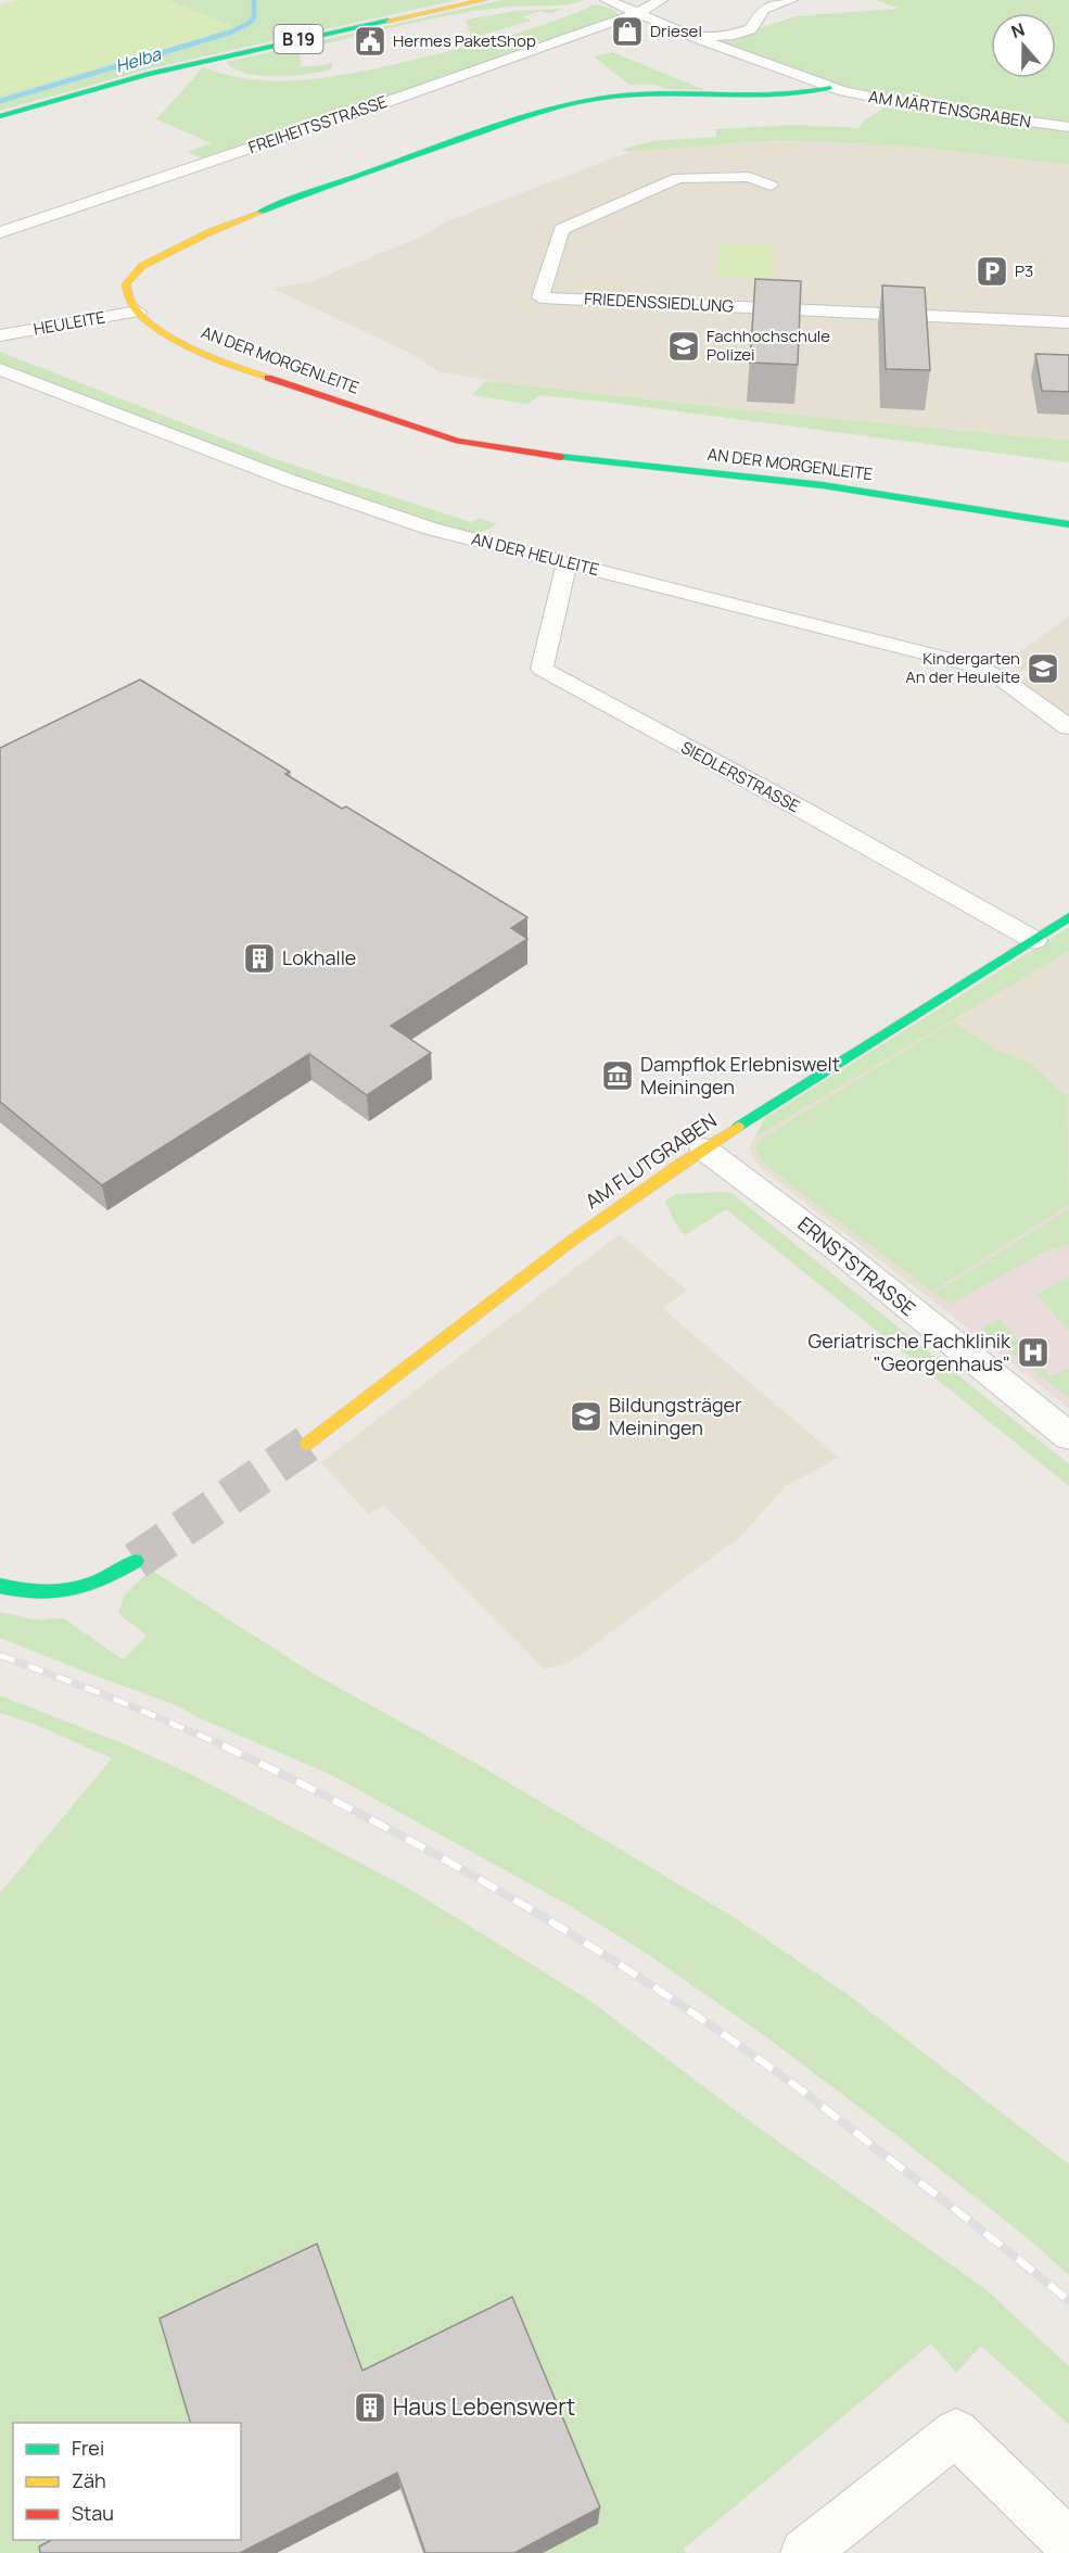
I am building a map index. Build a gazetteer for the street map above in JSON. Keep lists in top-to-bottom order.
{
  "streets": {
    "street": [
      "B 19",
      "AM MÄRTENSGRABEN",
      "FREIHEITSSTRASSE",
      "FRIEDENSSIEDLUNG",
      "HEULEITE",
      "AN DER MORGENLEITE",
      "AN DER HEULEITE",
      "SIEDLERSTRASSE",
      "AM FLUTGRABEN",
      "ERNSTSTRASSE"
    ]
  },
  "crossings": [
    ["HEULEITE", "AN DER MORGENLEITE"],
    ["AN DER HEULEITE", "SIEDLERSTRASSE"],
    ["SIEDLERSTRASSE", "AM FLUTGRABEN"],
    ["AM FLUTGRABEN", "ERNSTSTRASSE"]
  ],
  "water": ["Helba"],
  "places": {
    "shop": ["Driesel"],
    "public building": ["Hermes PaketShop"],
    "parking": ["P3"],
    "school or university": ["Fachhochschule Polizei", "Kindergarten An der Heuleite", "Bildungsträger Meiningen"],
    "building": ["Lokhalle", "Haus Lebenswert"],
    "museum": ["Dampflok Erlebniswelt Meiningen"],
    "hospital": ["Geriatrische Fachklinik \"Georgenhaus\""]
  },
  "legend": ["Frei", "Zäh", "Stau"],
  "north": "top"
}
